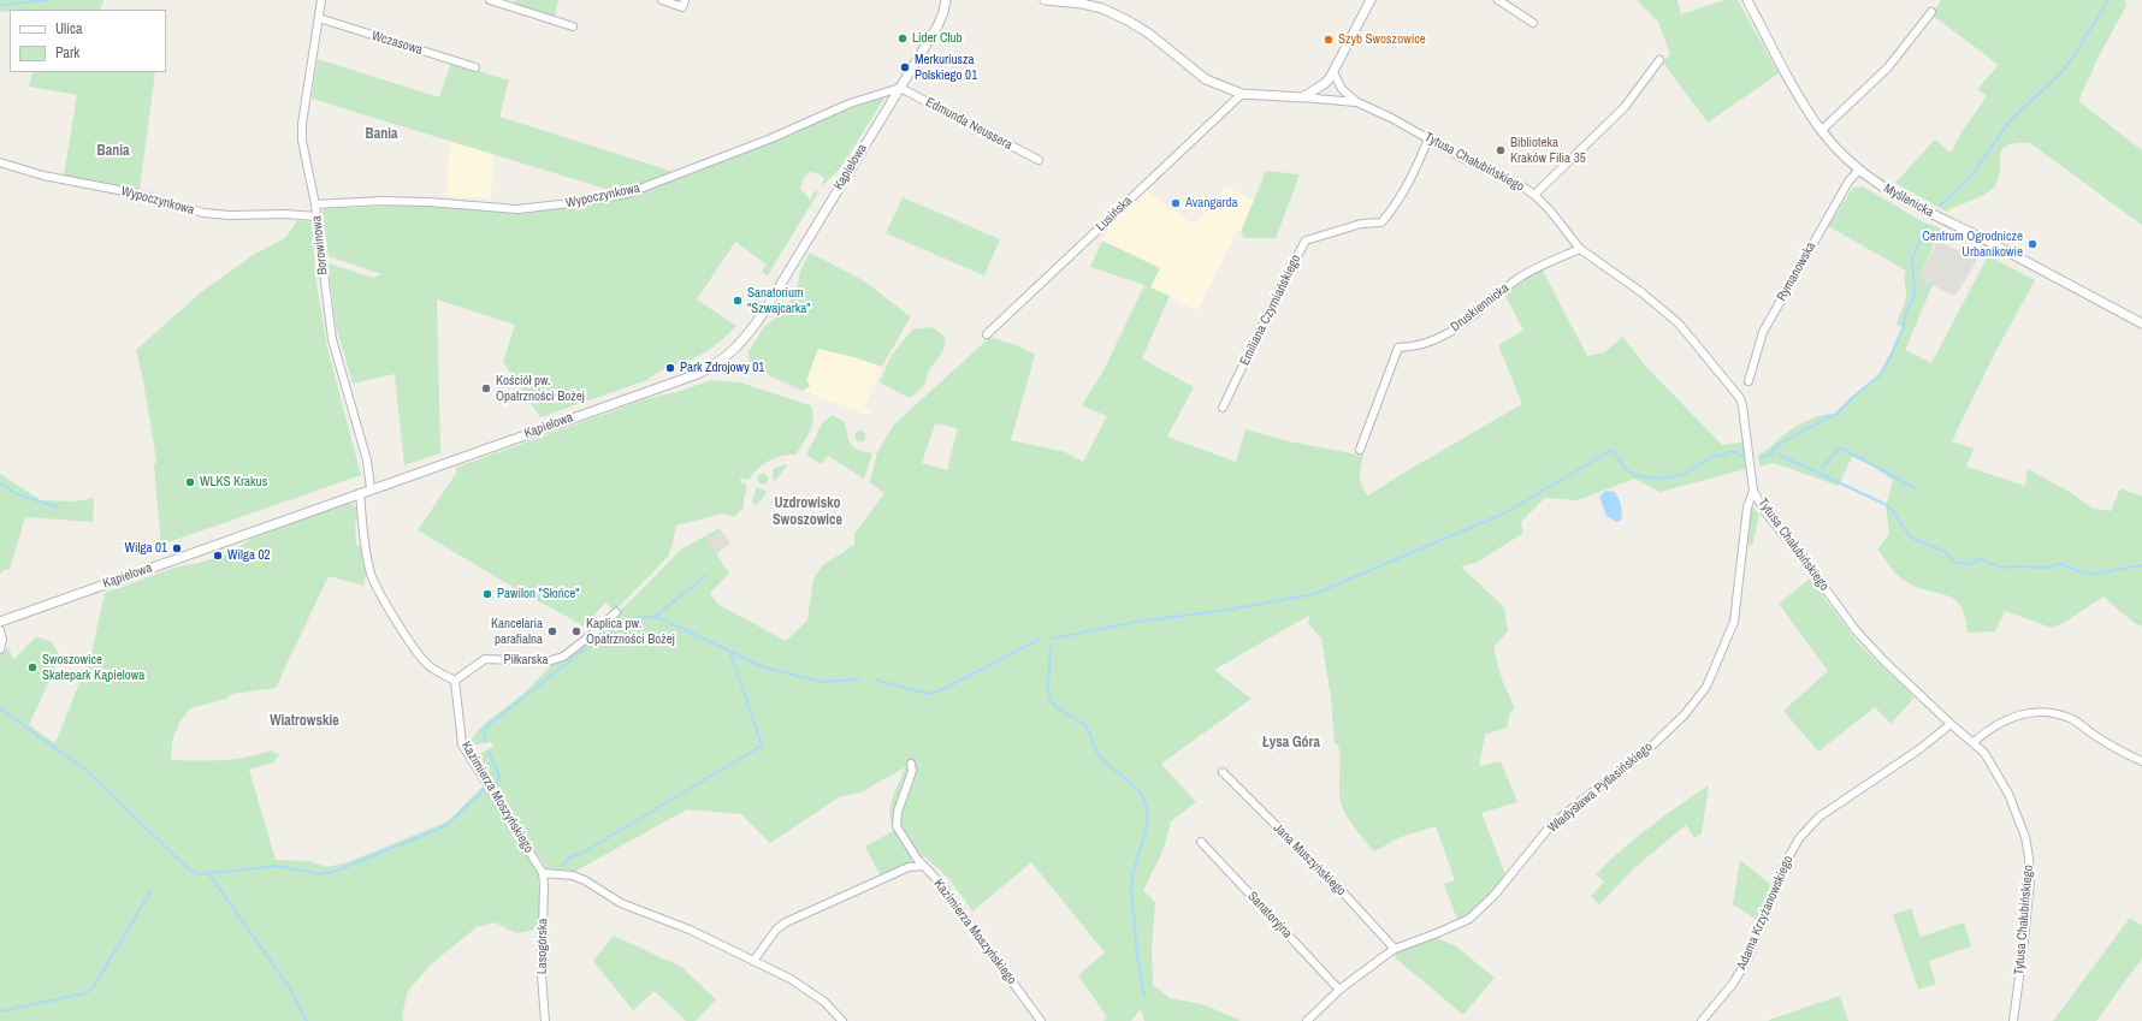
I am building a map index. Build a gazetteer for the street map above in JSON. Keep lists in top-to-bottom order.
{
  "streets": {
    "street": [
      "Wczasowa",
      "Edmunda Neussera",
      "Tytusa Chałubińskiego",
      "Kąpielowa",
      "Wypoczynkowa",
      "Myślenicka",
      "Lusińska",
      "Borowinowa",
      "Rymanowska",
      "Druskiennicka",
      "Emiliana Czyrniańskiego",
      "Piłkarska",
      "Władysława Pytlasińskiego",
      "Kazimierza Moszyńskiego",
      "Jana Muszyńskiego",
      "Adama Krzyżanowskiego",
      "Sanatoryjna",
      "Lasogórska"
    ]
  },
  "crossings": [
    ["Wczasowa", "Borowinowa"],
    ["Edmunda Neussera", "Kąpielowa"],
    ["Edmunda Neussera", "Wypoczynkowa"],
    ["Tytusa Chałubińskiego", "Lusińska"],
    ["Tytusa Chałubińskiego", "Druskiennicka"],
    ["Tytusa Chałubińskiego", "Emiliana Czyrniańskiego"],
    ["Tytusa Chałubińskiego", "Władysława Pytlasińskiego"],
    ["Tytusa Chałubińskiego", "Adama Krzyżanowskiego"],
    ["Kąpielowa", "Wypoczynkowa"],
    ["Kąpielowa", "Borowinowa"],
    ["Wypoczynkowa", "Borowinowa"],
    ["Myślenicka", "Rymanowska"],
    ["Piłkarska", "Kazimierza Moszyńskiego"],
    ["Władysława Pytlasińskiego", "Jana Muszyńskiego"],
    ["Władysława Pytlasińskiego", "Sanatoryjna"],
    ["Kazimierza Moszyńskiego", "Lasogórska"]
  ],
  "districts": [
    "Bania",
    "Bania",
    "Uzdrowisko Swoszowice",
    "Wiatrowskie",
    "Łysa Góra"
  ],
  "places": [
    "Lider Club",
    "Szyb Swoszowice",
    "Merkuriusza Polskiego 01",
    "Biblioteka Kraków Filia 35",
    "Avangarda",
    "Centrum Ogrodnicze Urbanikowie",
    "Sanatorium \"Szwajcarka\"",
    "Park Zdrojowy 01",
    "Kościół pw. Opatrzności Bożej",
    "WLKS Krakus",
    "Wilga 01",
    "Wilga 02",
    "Pawilon \"Słońce\"",
    "Kancelaria parafialna",
    "Kaplica pw. Opatrzności Bożej",
    "Swoszowice Skatepark Kąpielowa"
  ],
  "legend": ["Ulica", "Park"]
}
